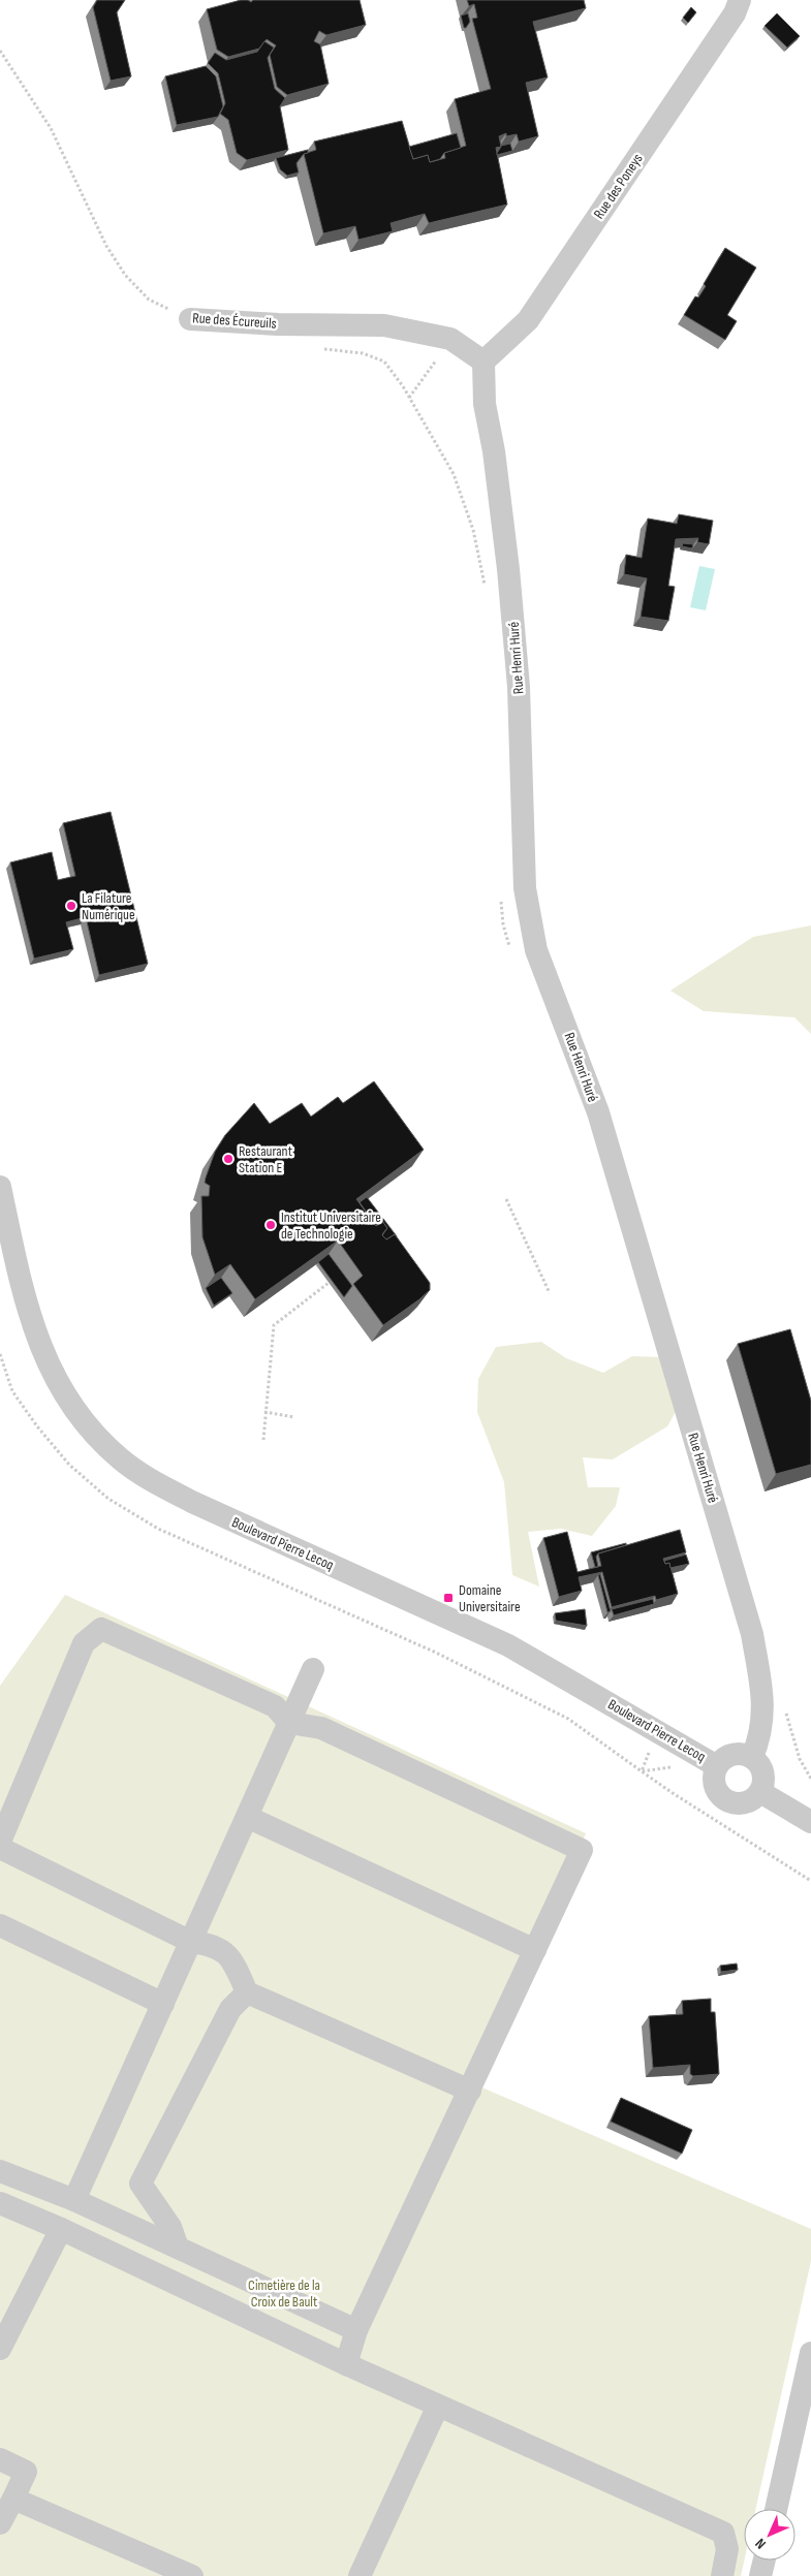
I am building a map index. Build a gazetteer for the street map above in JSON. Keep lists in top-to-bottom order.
{
  "streets": {
    "street": [
      "Rue des Poneys",
      "Rue des Écureuils",
      "Rue Henri Huré",
      "Boulevard Pierre Lecoq"
    ]
  },
  "crossings": [
    ["Rue des Poneys", "Rue des Écureuils"],
    ["Rue des Poneys", "Rue Henri Huré"],
    ["Rue des Écureuils", "Rue Henri Huré"],
    ["Rue Henri Huré", "Boulevard Pierre Lecoq"]
  ],
  "parks": ["Cimetière de la Croix de Bault"],
  "places": {
    "other": ["La Filature Numérique", "Restaurant Station E", "Institut Universitaire de Technologie"],
    "transit": ["Domaine Universitaire"]
  },
  "north": "bottom left"
}
